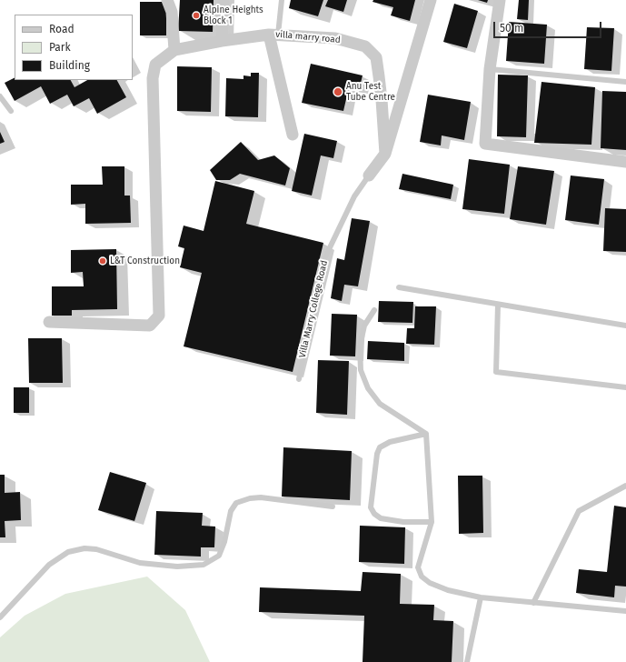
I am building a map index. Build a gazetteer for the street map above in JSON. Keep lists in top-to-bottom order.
{
  "streets": {
    "street": ["villa marry road", "Villa Marry College Road"]
  },
  "crossings": [
    ["villa marry road", "Villa Marry College Road"]
  ],
  "places": ["Alpine Heights Block 1", "Anu Test Tube Centre", "L&T Construction"],
  "legend": ["Road", "Park", "Building"],
  "scale_bar": "50 m"
}
